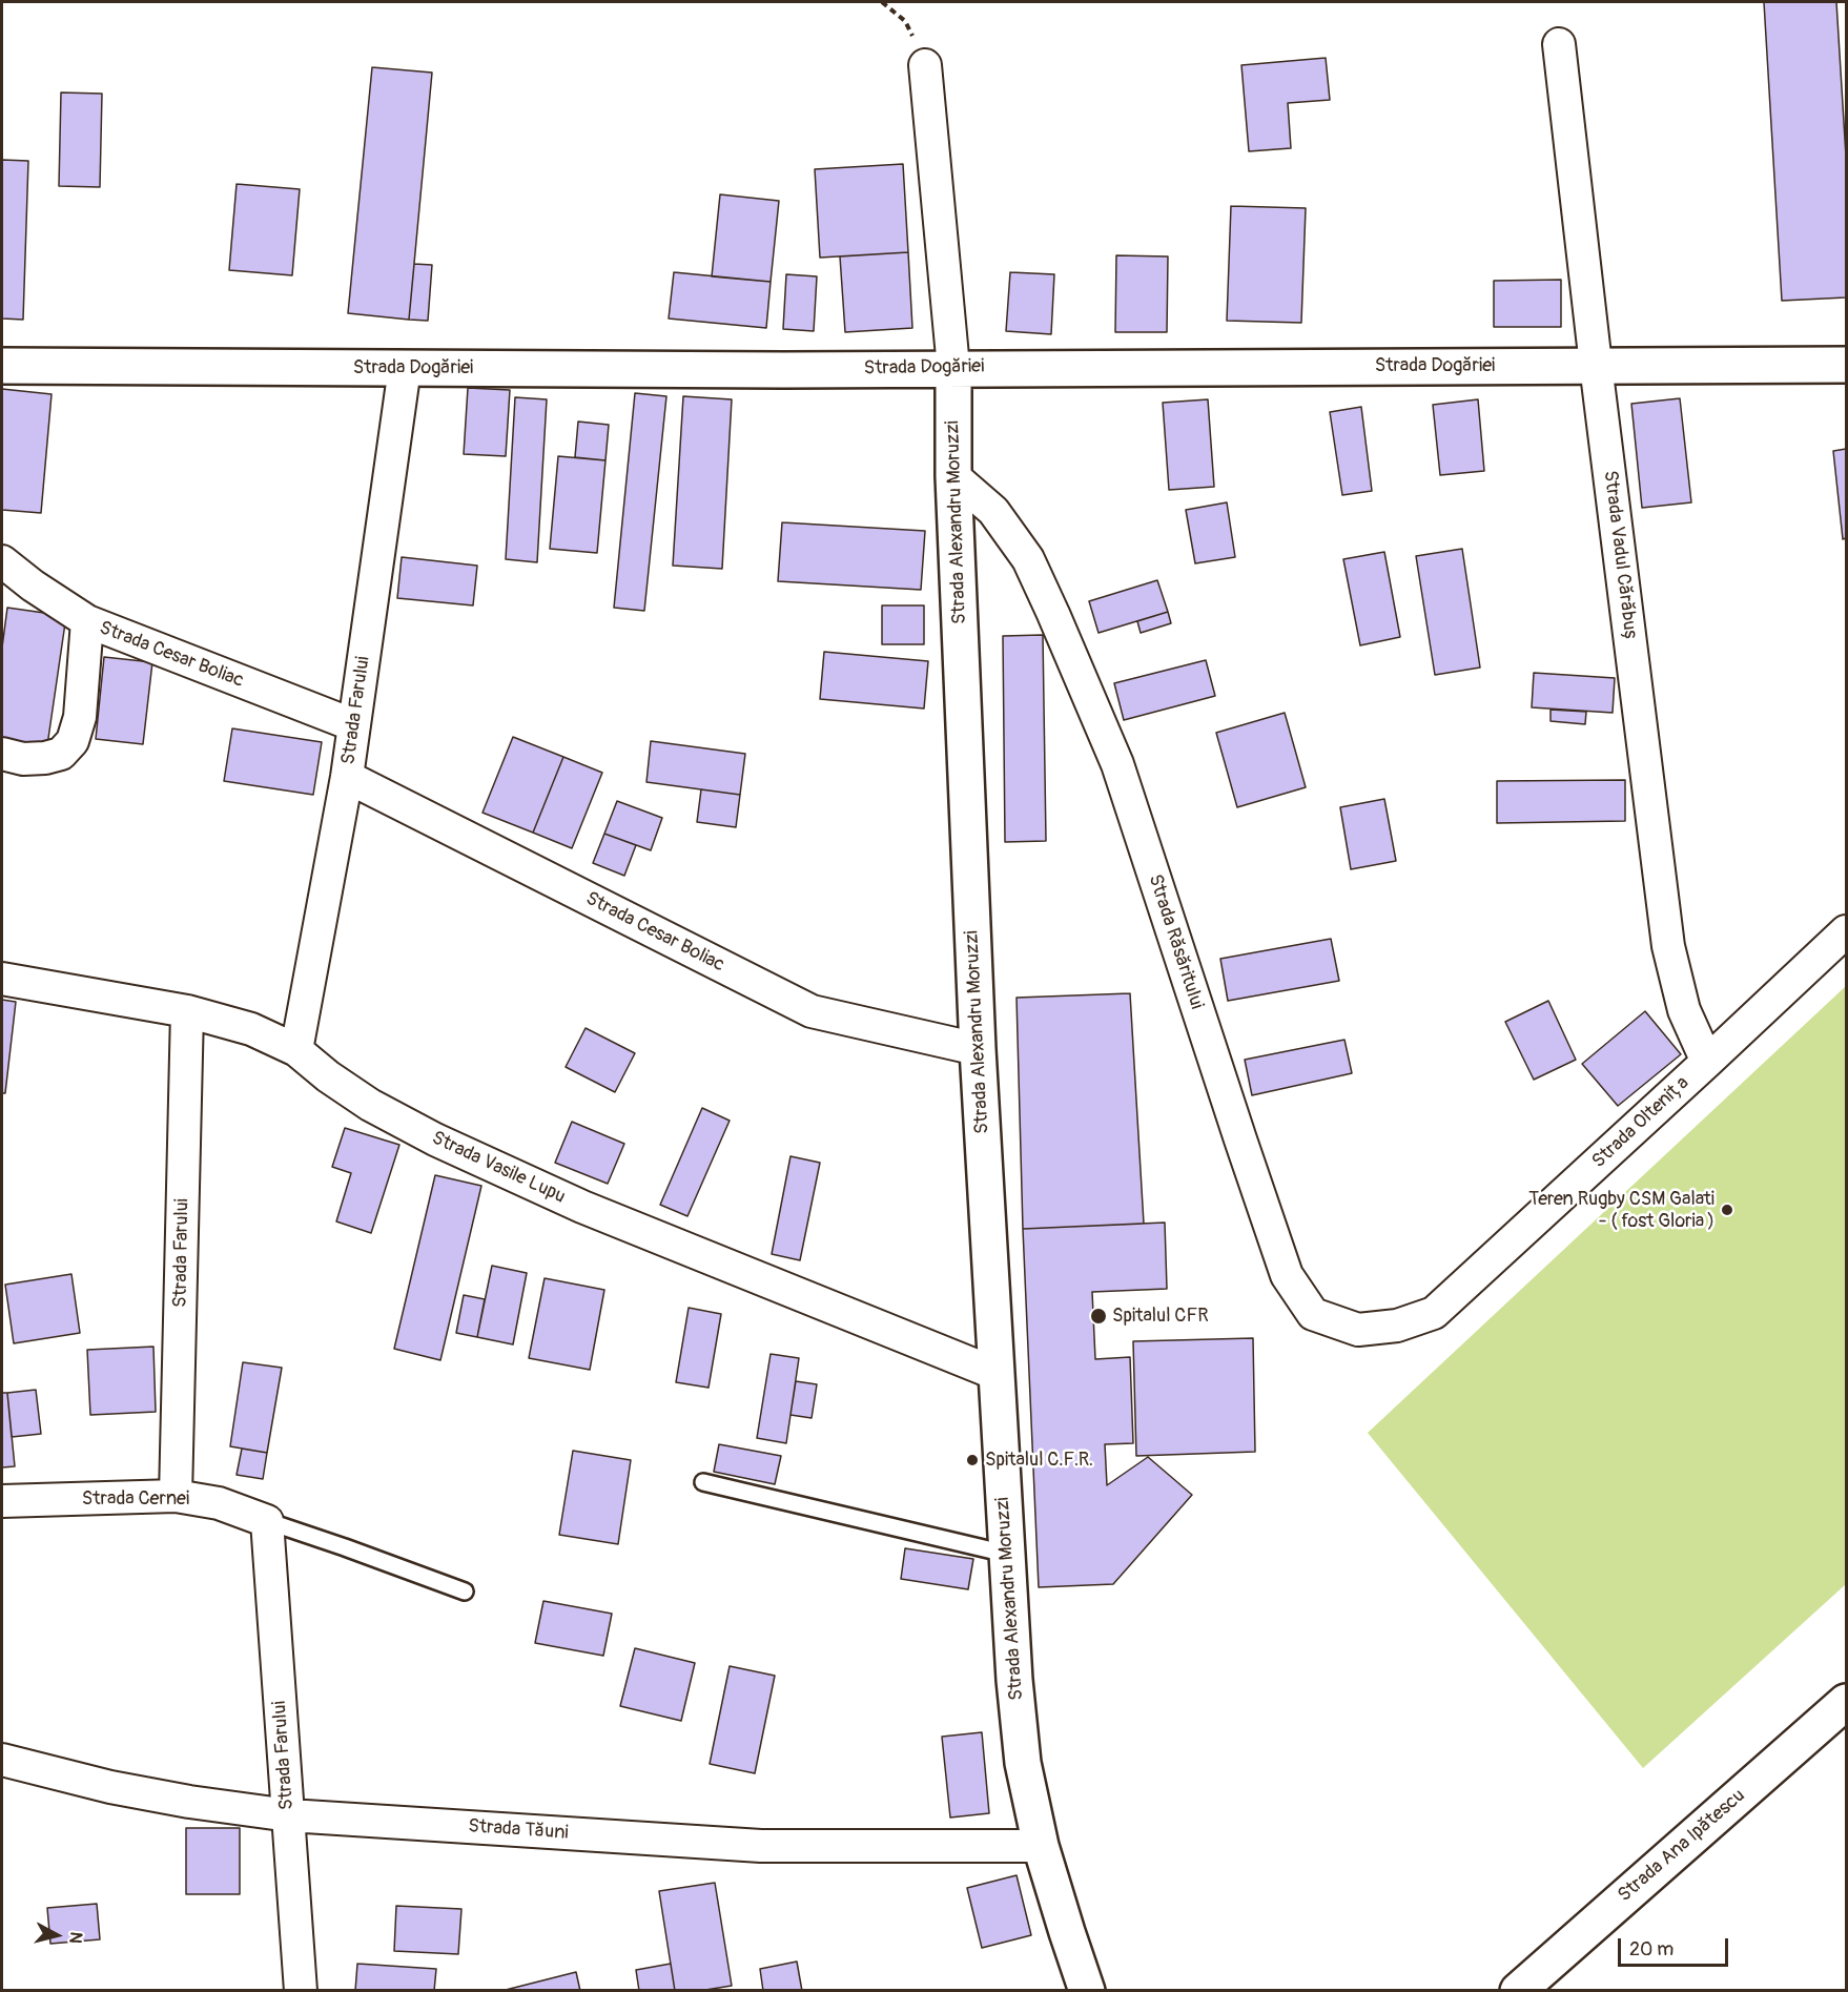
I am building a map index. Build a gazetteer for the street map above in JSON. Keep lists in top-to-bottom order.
{
  "streets": {
    "street": [
      "Strada Dogăriei",
      "Strada Alexandru Moruzzi",
      "Strada Vadul Cărăbuș",
      "Strada Cesar Boliac",
      "Strada Farului",
      "Strada Răsăritului",
      "Strada Oltenița",
      "Strada Vasile Lupu",
      "Strada Cernei",
      "Strada Tăuni",
      "Strada Ana Ipătescu"
    ]
  },
  "crossings": [
    ["Strada Dogăriei", "Strada Alexandru Moruzzi"],
    ["Strada Dogăriei", "Strada Vadul Cărăbuș"],
    ["Strada Dogăriei", "Strada Farului"],
    ["Strada Alexandru Moruzzi", "Strada Cesar Boliac"],
    ["Strada Alexandru Moruzzi", "Strada Răsăritului"],
    ["Strada Alexandru Moruzzi", "Strada Vasile Lupu"],
    ["Strada Alexandru Moruzzi", "Strada Tăuni"],
    ["Strada Vadul Cărăbuș", "Strada Oltenița"],
    ["Strada Cesar Boliac", "Strada Farului"],
    ["Strada Farului", "Strada Vasile Lupu"],
    ["Strada Farului", "Strada Cernei"],
    ["Strada Farului", "Strada Tăuni"],
    ["Strada Răsăritului", "Strada Oltenița"]
  ],
  "places": ["Teren Rugby CSM Galati - ( fost Gloria )", "Spitalul CFR", "Spitalul C.F.R."],
  "scale_bar": "20 m",
  "north": "right"
}
